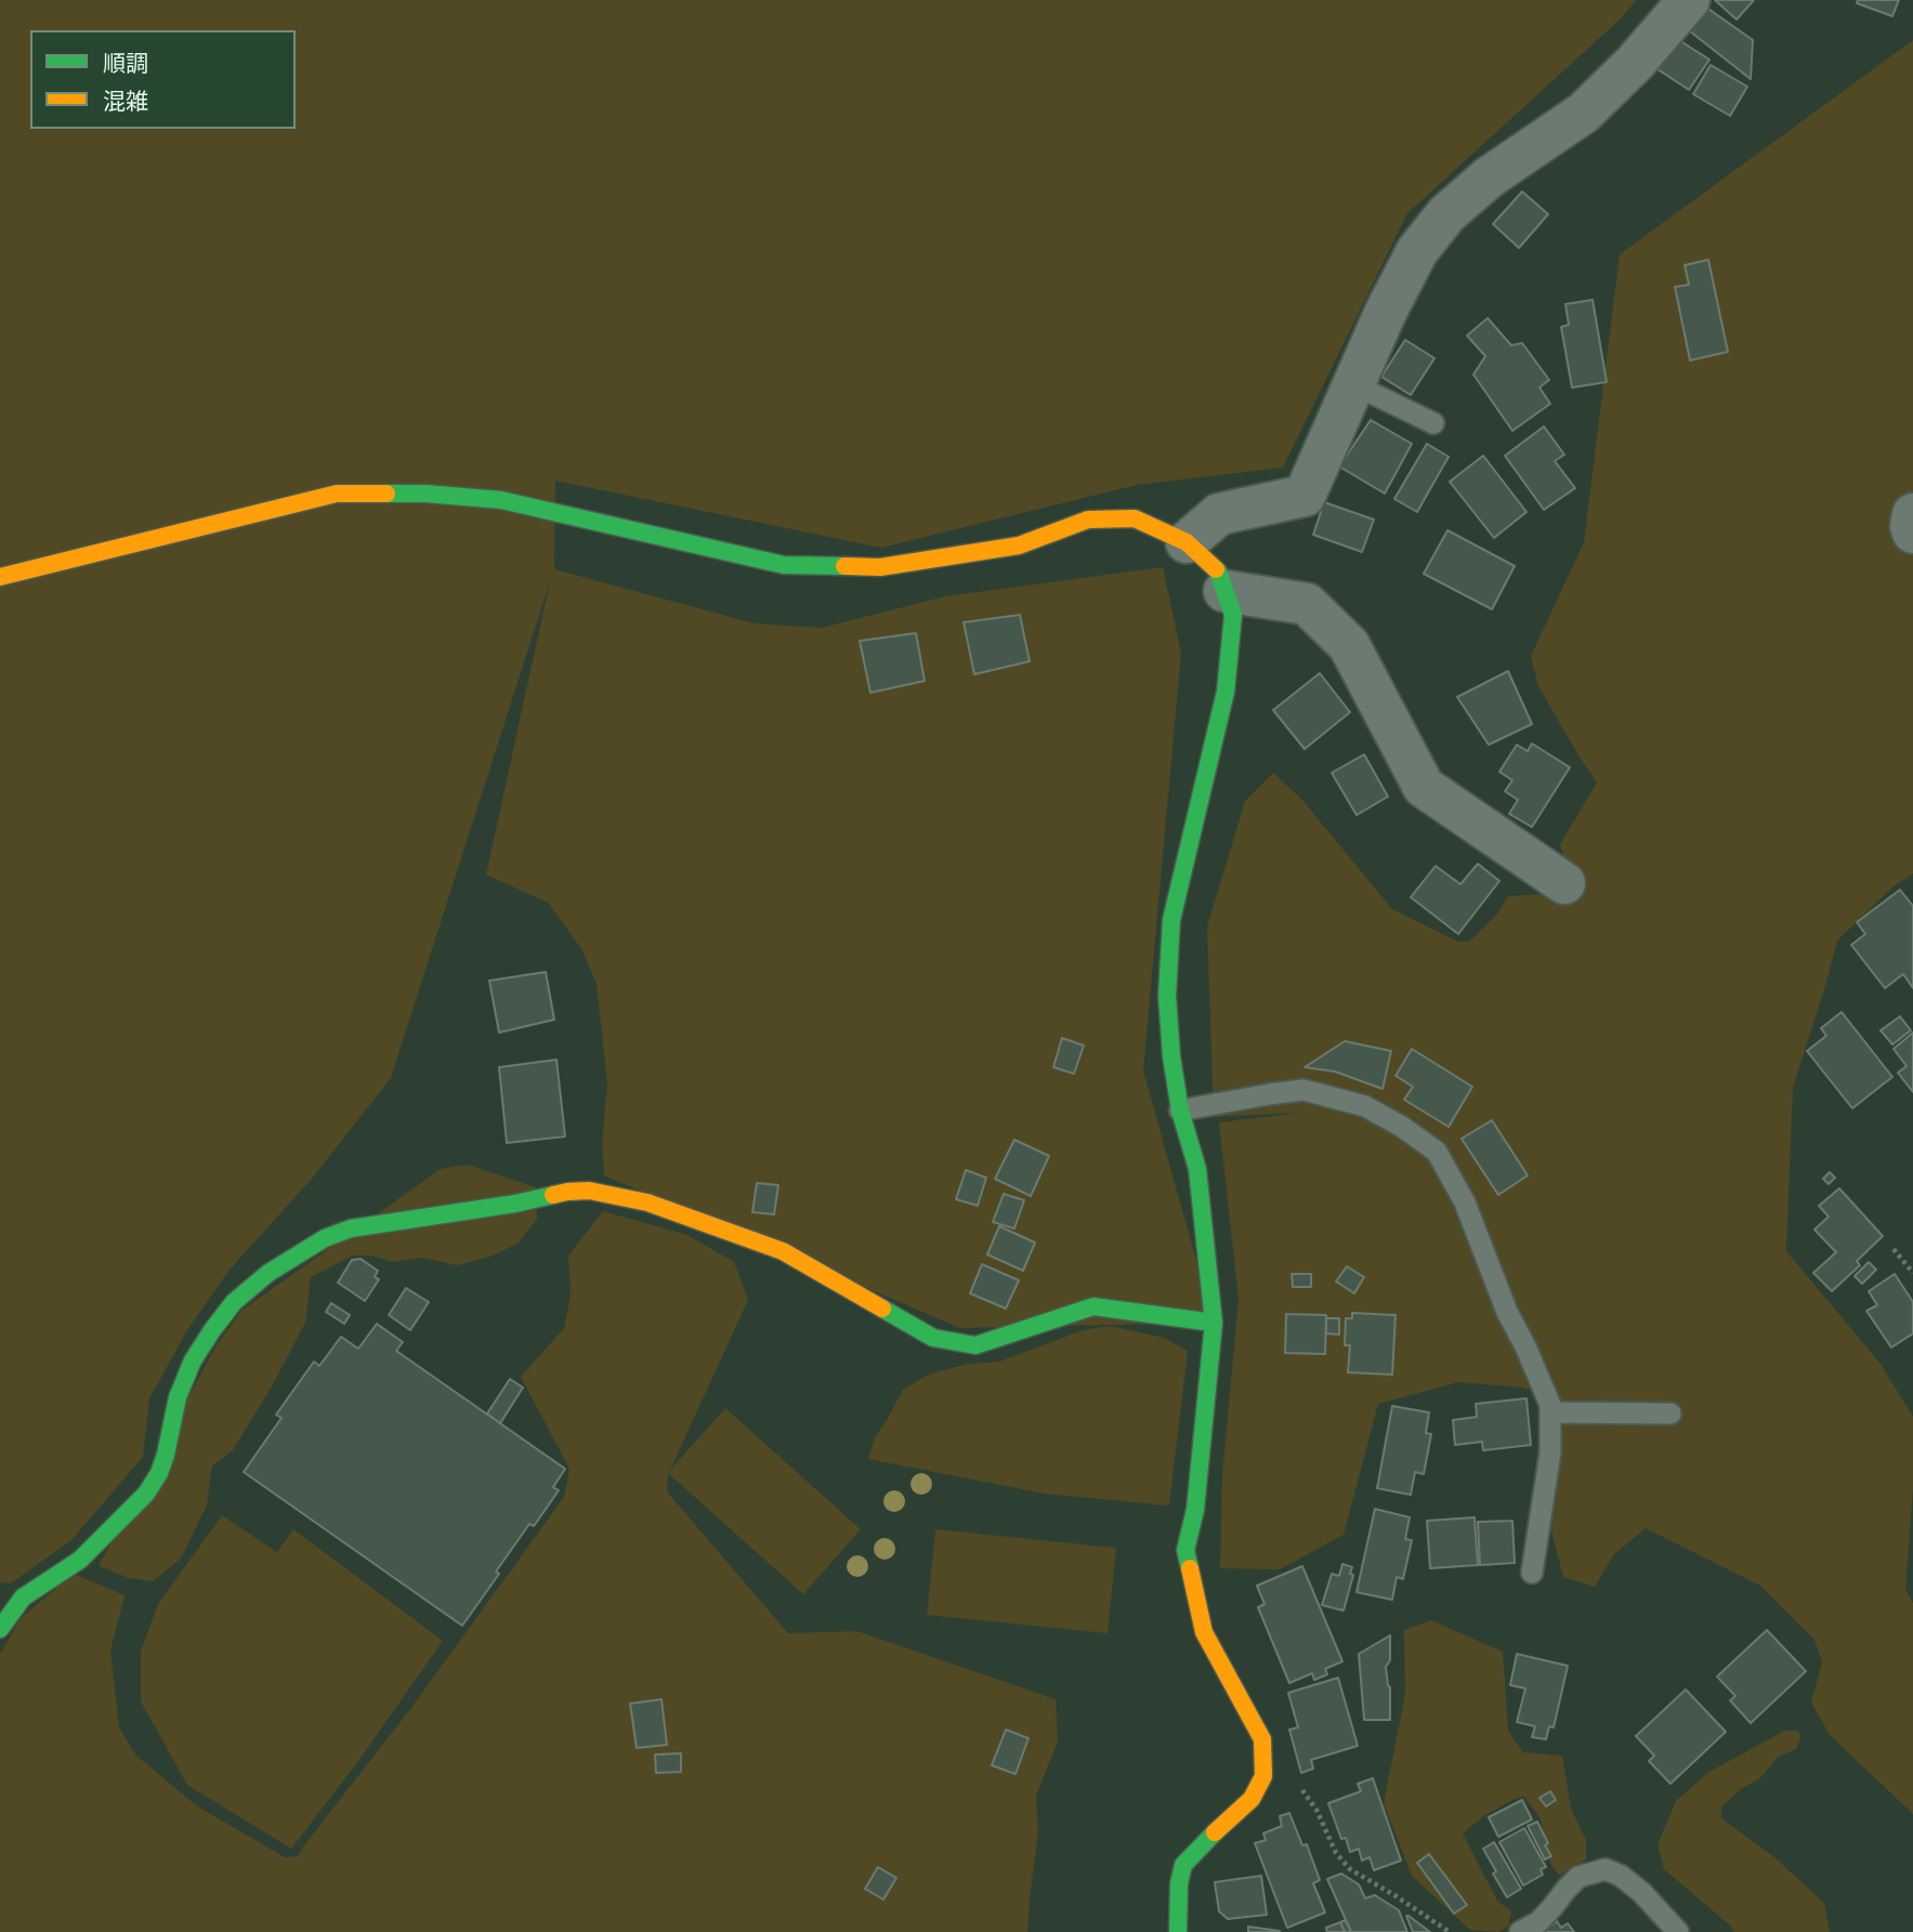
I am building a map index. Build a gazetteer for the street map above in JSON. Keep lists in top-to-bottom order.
{
  "legend": ["順調", "混雑"]
}
